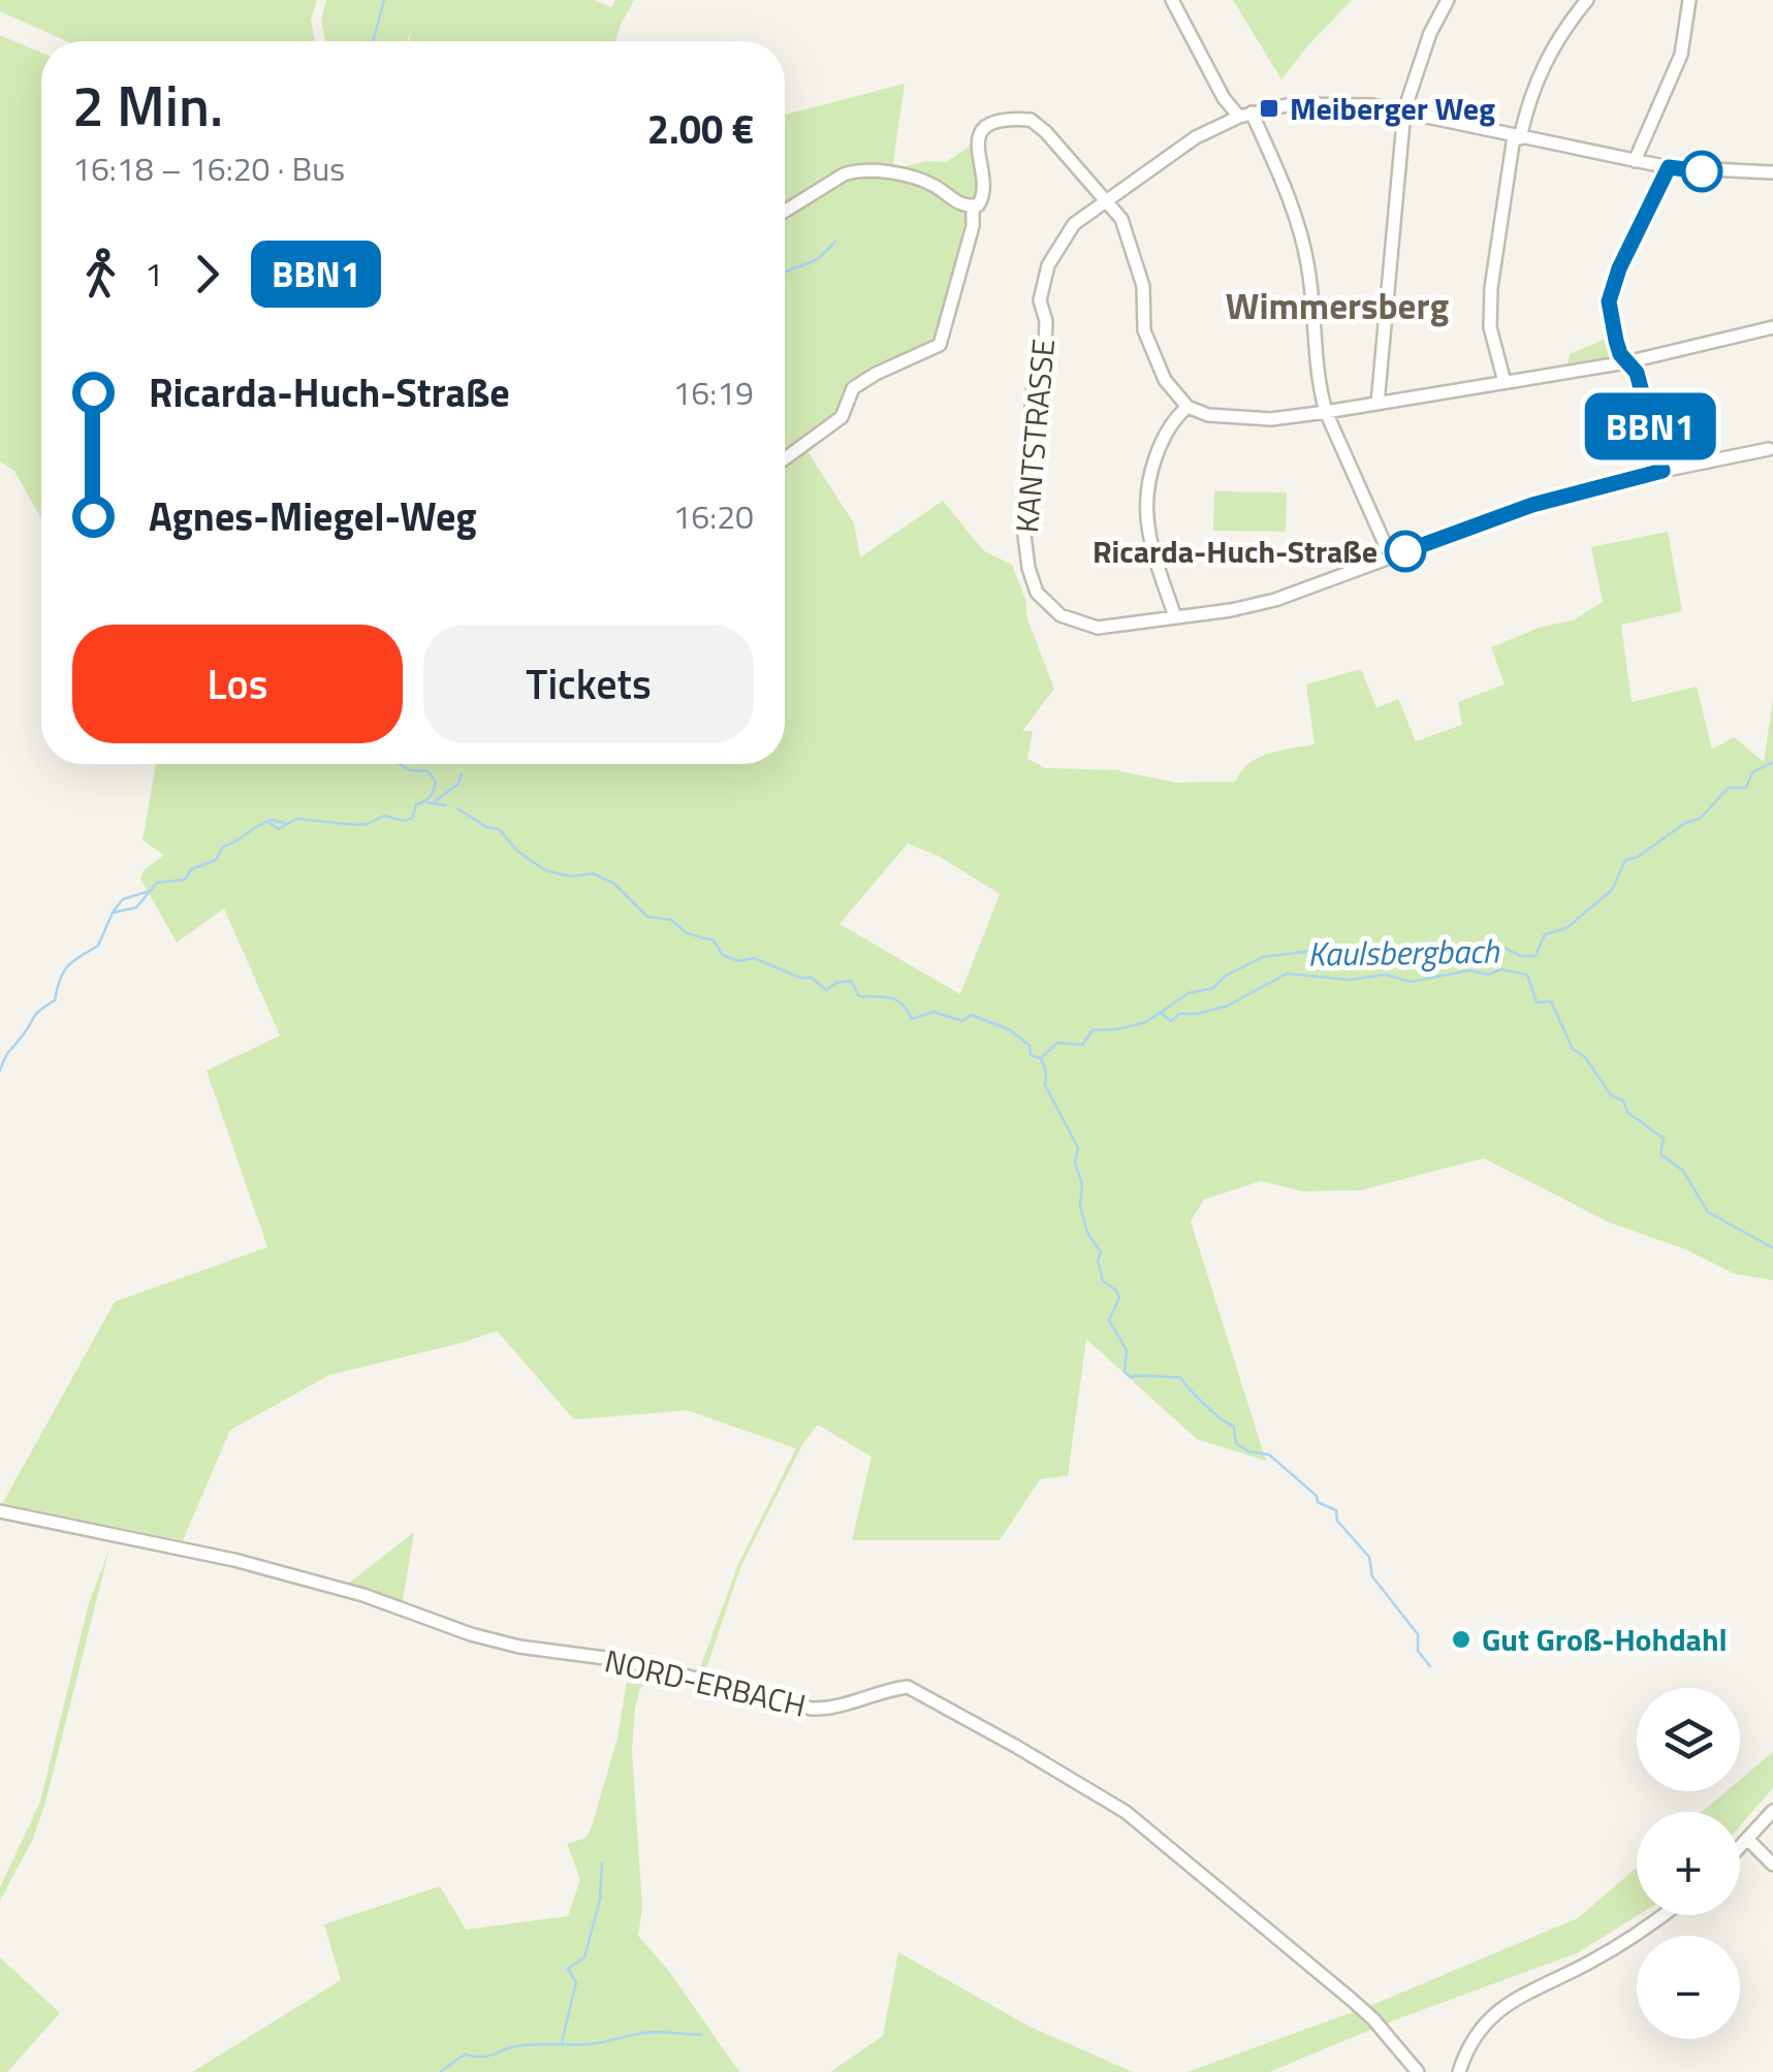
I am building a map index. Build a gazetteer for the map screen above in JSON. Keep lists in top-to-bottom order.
{
  "streets": {
    "street": ["KANTSTRASSE", "NORD-ERBACH"]
  },
  "districts": ["Wimmersberg"],
  "water": ["Kaulsbergbach"],
  "places": {
    "transit": ["Meiberger Weg"],
    "other": ["Ricarda-Huch-Straße", "Gut Groß-Hohdahl"]
  },
  "lines": ["bus line BBN1"],
  "page": {
    "on_map": "BBN1",
    "heading": ["2 Min.", "16:18 – 16:20 · Bus", "2.00 €"],
    "legs": ["1", "BBN1"],
    "list": [
      {
        "name": "Ricarda-Huch-Straße",
        "value": "16:19"
      },
      {
        "name": "Agnes-Miegel-Weg",
        "value": "16:20"
      }
    ],
    "buttons": ["Los", "Tickets"],
    "map_buttons": ["+", "−"]
  }
}
